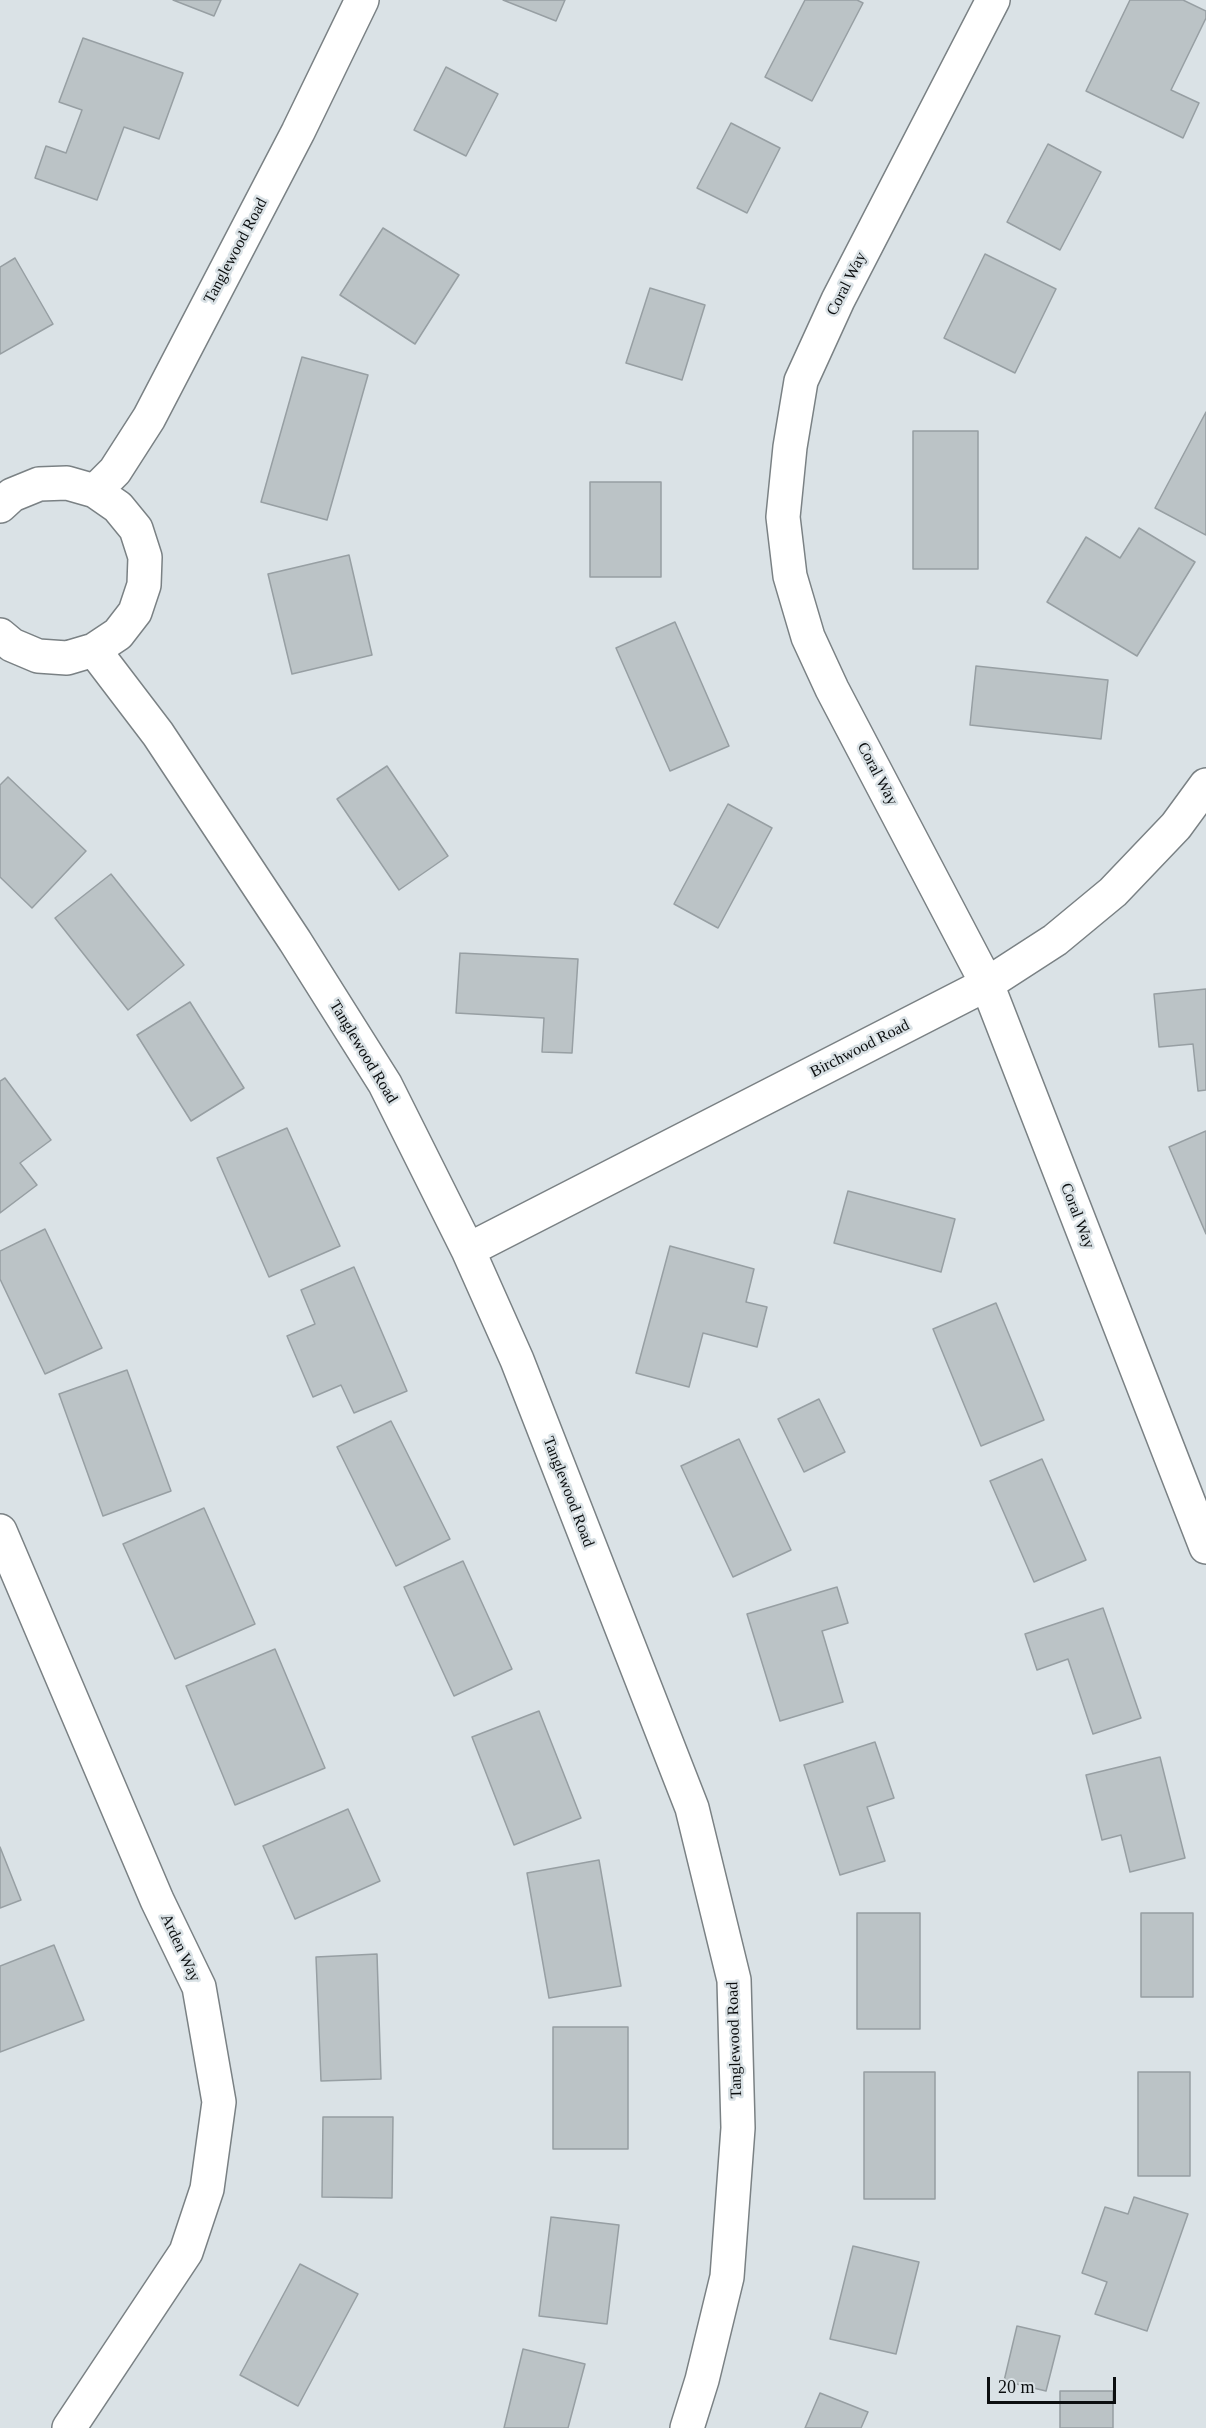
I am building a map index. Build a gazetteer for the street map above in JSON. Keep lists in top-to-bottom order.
{
  "streets": {
    "street": [
      "Tanglewood Road",
      "Coral Way",
      "Birchwood Road",
      "Arden Way"
    ]
  },
  "crossings": [
    ["Tanglewood Road", "Birchwood Road"],
    ["Coral Way", "Birchwood Road"]
  ],
  "scale_bar": "20 m"
}
